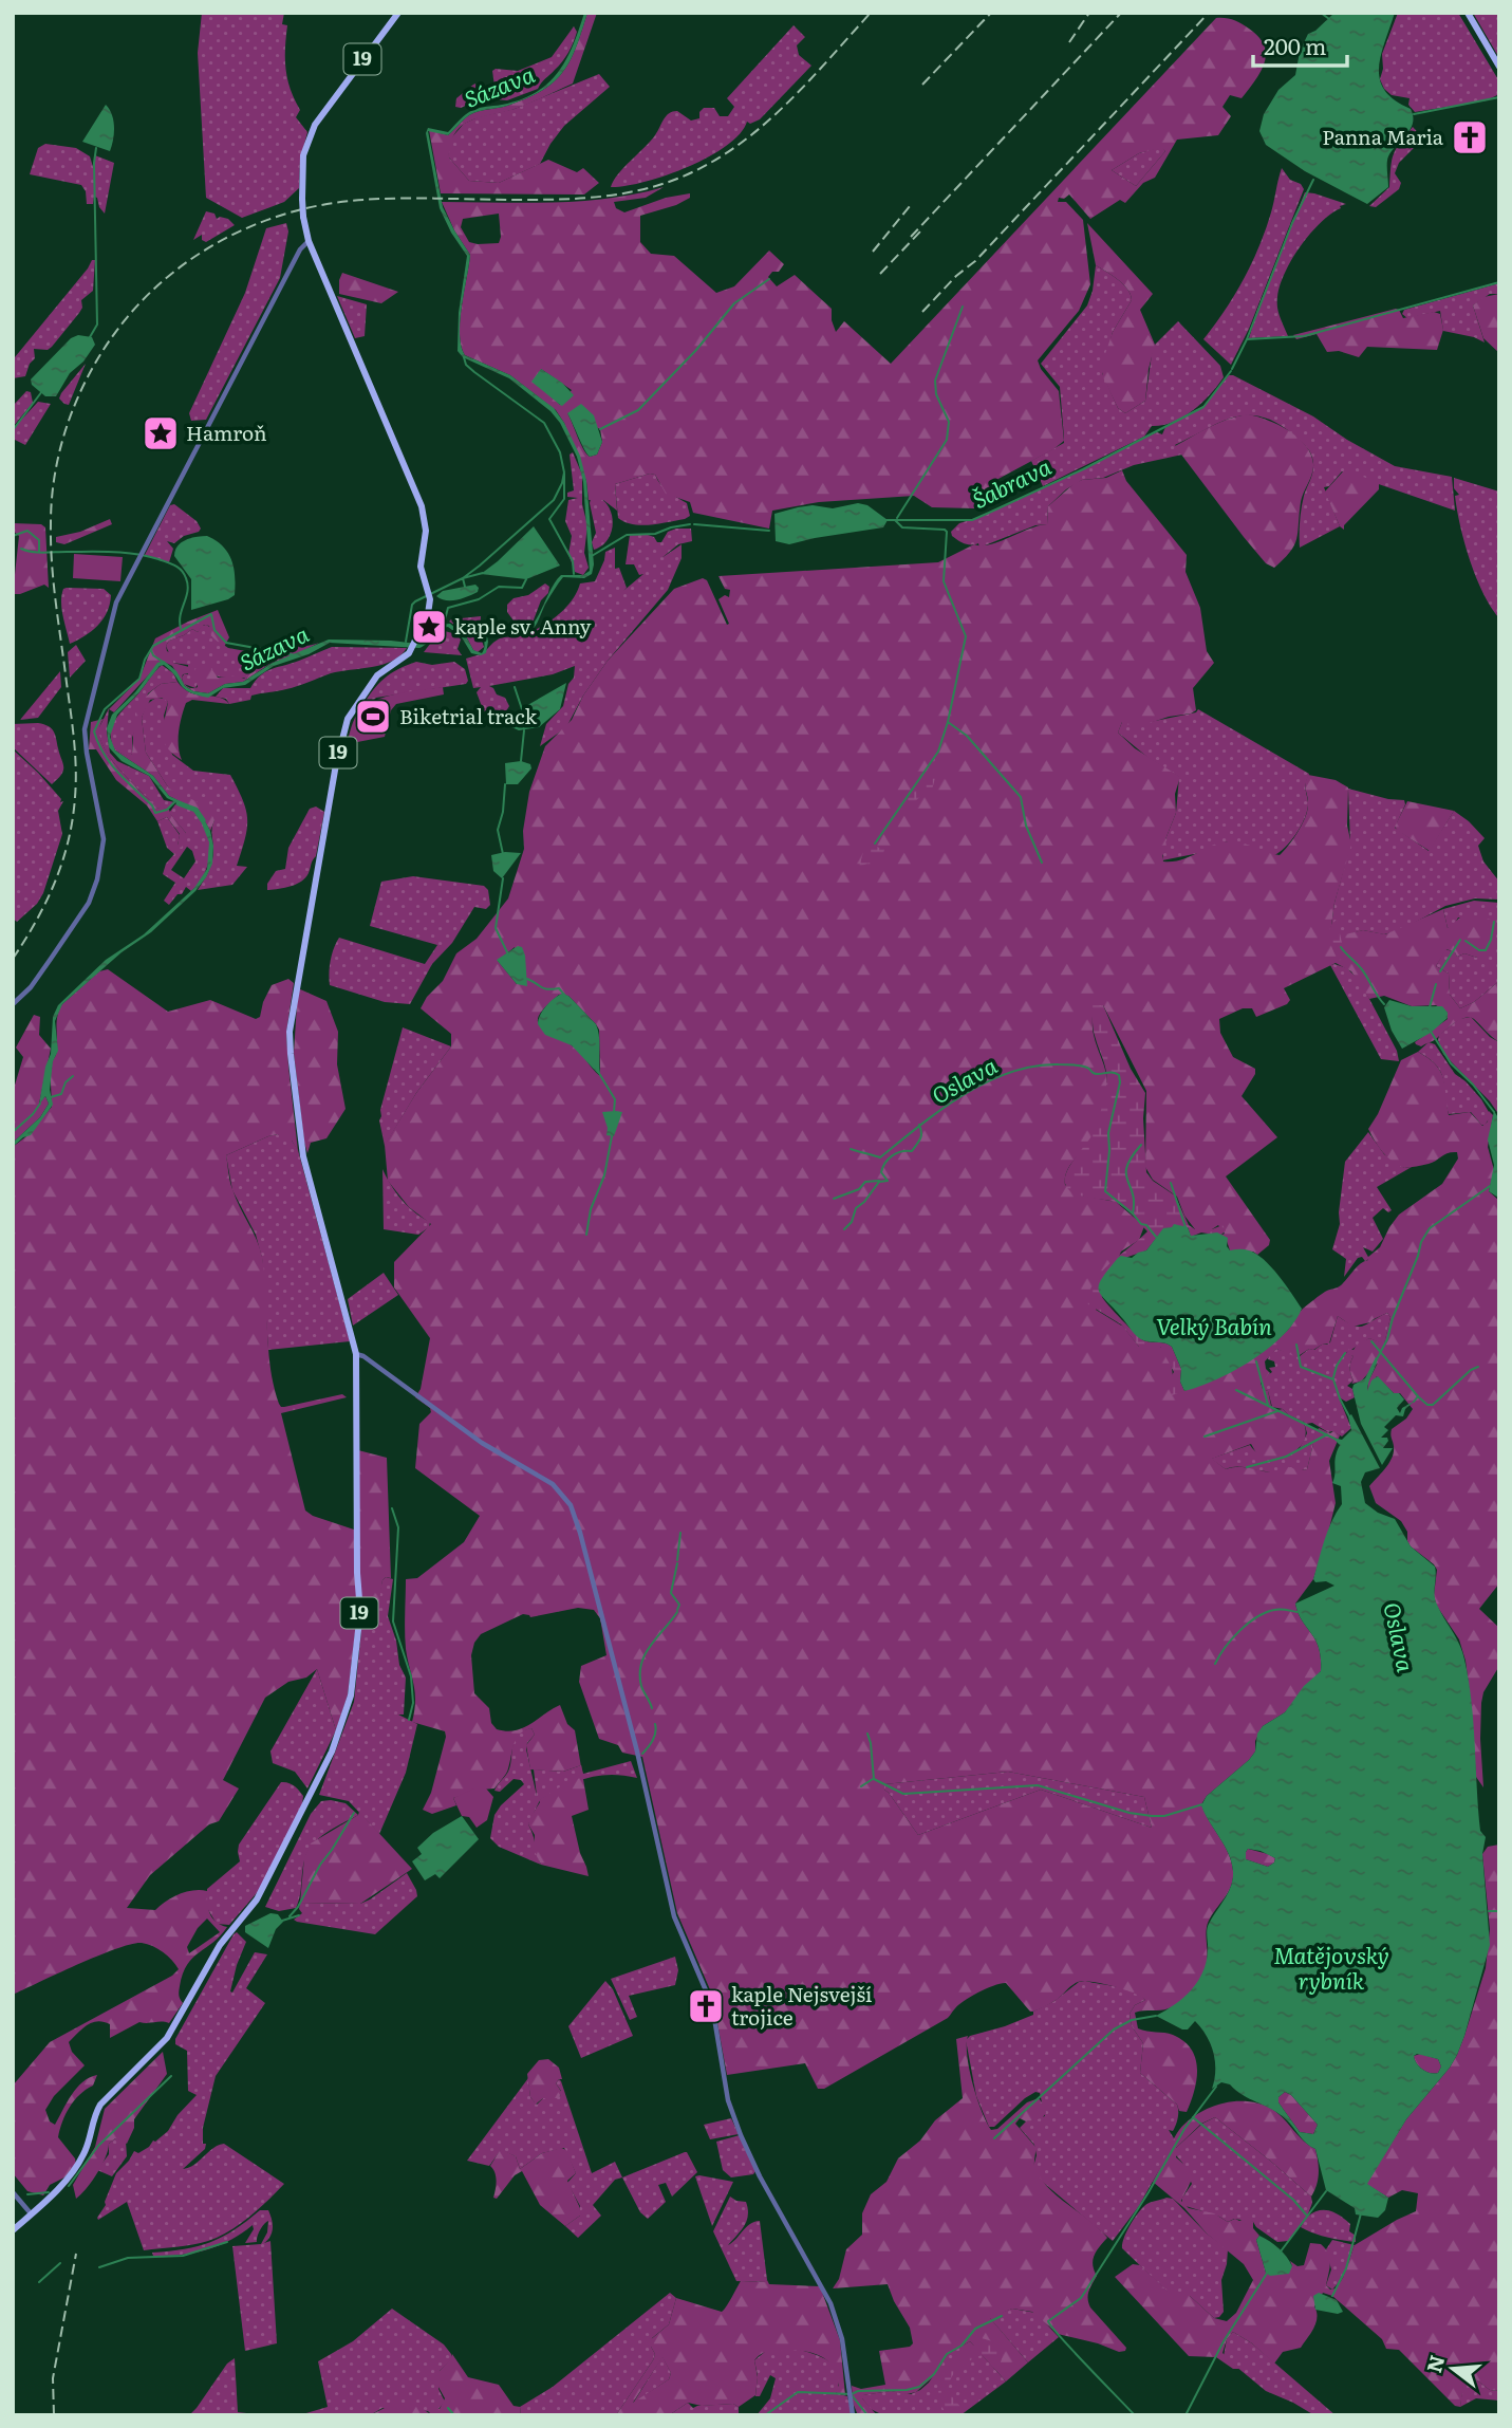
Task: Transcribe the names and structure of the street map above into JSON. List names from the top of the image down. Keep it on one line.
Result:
{"streets":{"main road":["19"]},"water":["Sázava","Šabrava","Oslava","Velký Babín","Matějovský rybník"],"places":{"church":["Panna Maria","kaple Nejsvejší trojice"],"place":["Hamroň","kaple sv. Anny"],"sports":["Biketrial track"]},"scale_bar":"200 m","north":"left"}
